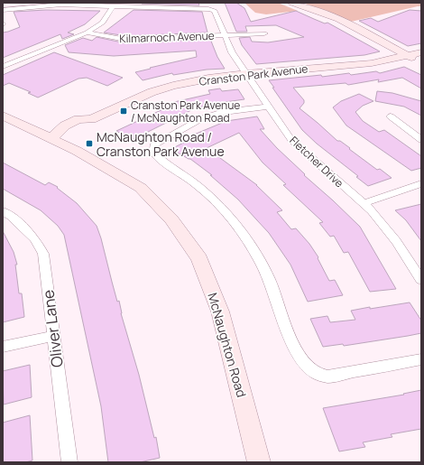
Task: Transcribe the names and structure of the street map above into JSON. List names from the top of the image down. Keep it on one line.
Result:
{"streets":{"street":["Kilmarnoch Avenue","Cranston Park Avenue","Fletcher Drive","Oliver Lane","McNaughton Road"]},"crossings":[["Kilmarnoch Avenue","Fletcher Drive"],["Cranston Park Avenue","Fletcher Drive"],["Cranston Park Avenue","McNaughton Road"]],"places":{"transit":["Cranston Park Avenue / McNaughton Road","McNaughton Road / Cranston Park Avenue"]}}
